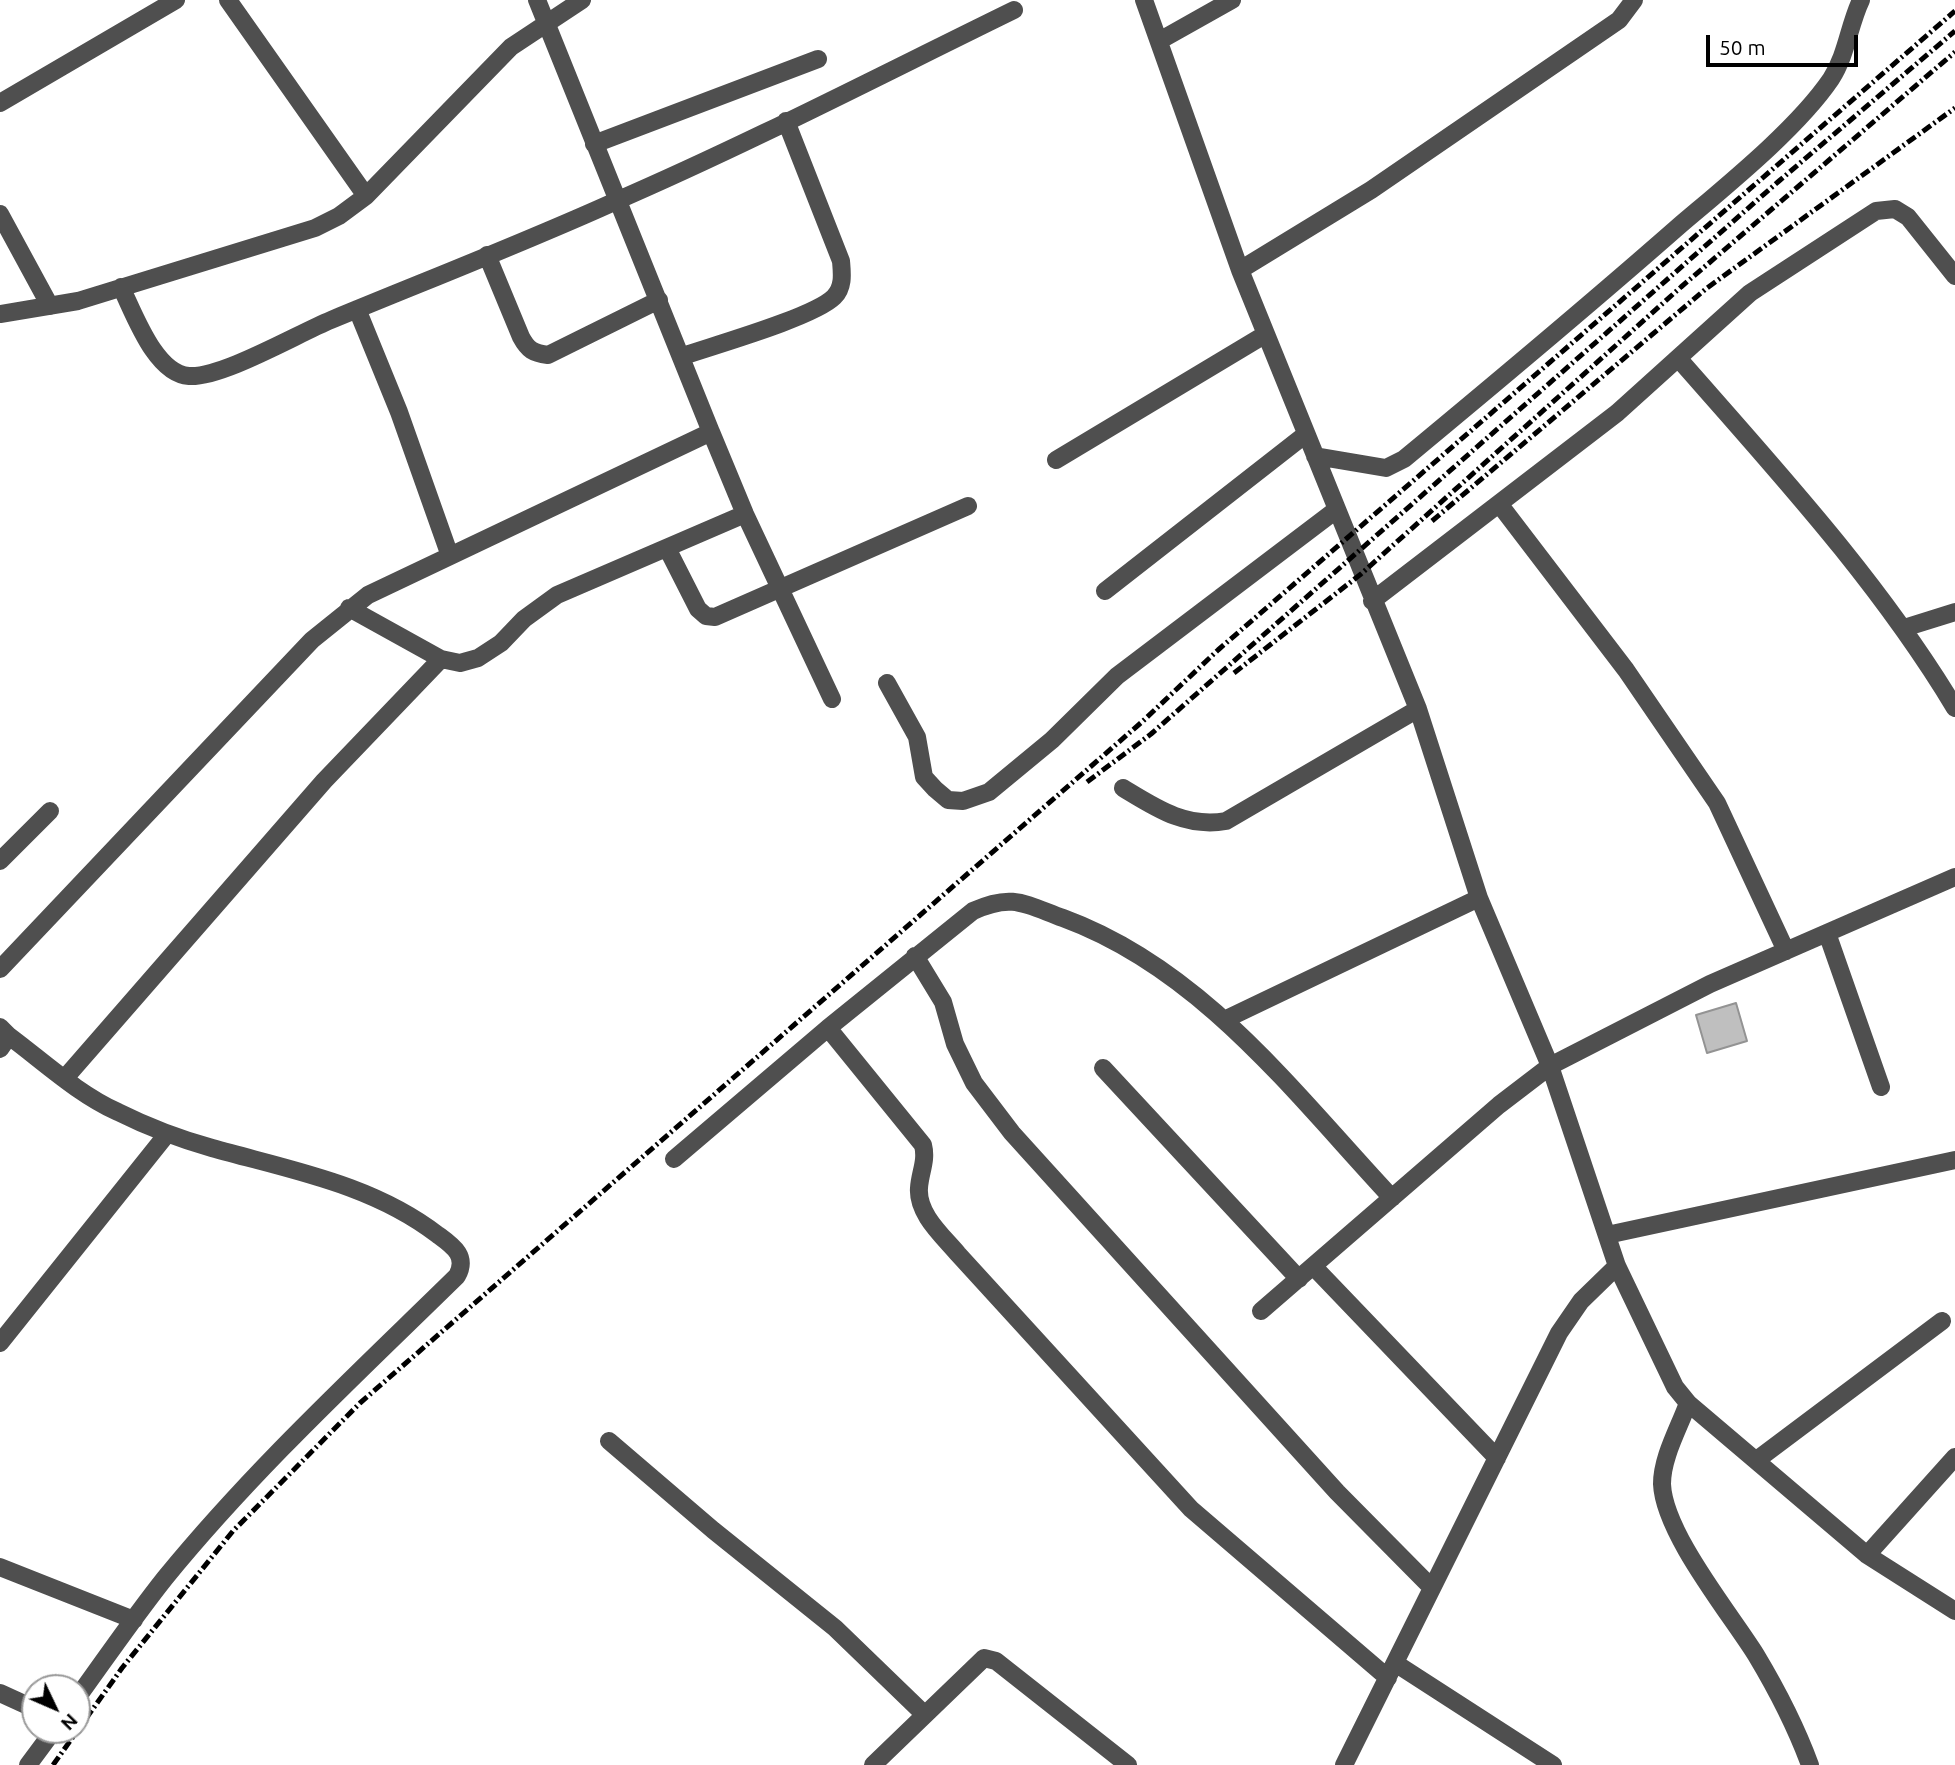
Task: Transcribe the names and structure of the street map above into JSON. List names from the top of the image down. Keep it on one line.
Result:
{"scale_bar":"50 m","north":"bottom right"}
